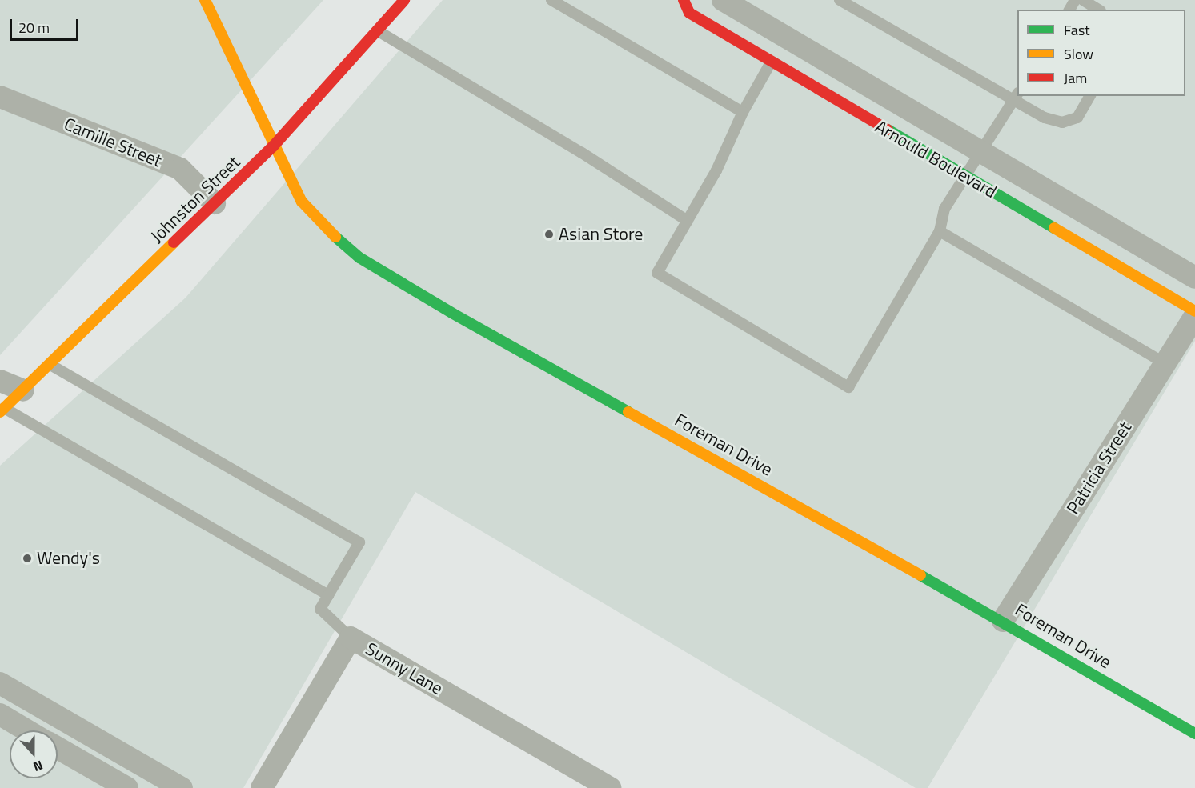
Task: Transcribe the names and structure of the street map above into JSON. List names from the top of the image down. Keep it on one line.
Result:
{"streets":{"street":["Camille Street","Arnould Boulevard","Johnston Street","Foreman Drive","Patricia Street","Sunny Lane"]},"crossings":[["Camille Street","Johnston Street"],["Johnston Street","Foreman Drive"],["Foreman Drive","Patricia Street"]],"places":["Asian Store","Wendy's"],"legend":["Fast","Slow","Jam"],"scale_bar":"20 m","north":"bottom"}
